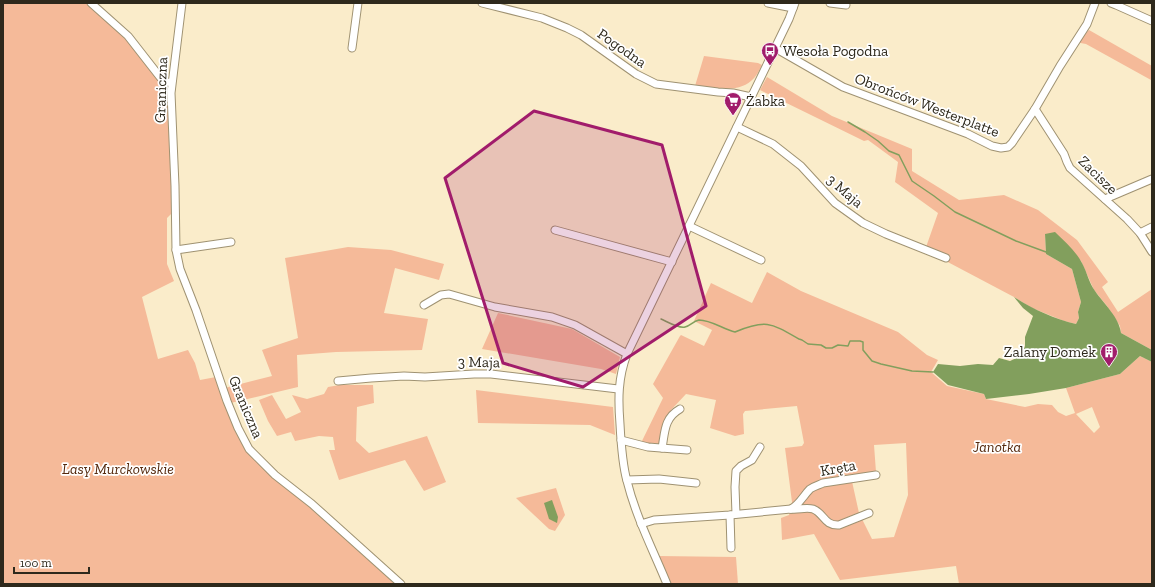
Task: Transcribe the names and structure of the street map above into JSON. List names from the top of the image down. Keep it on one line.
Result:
{"streets":{"street":["Pogodna","Graniczna","Obrońców Westerplatte","Zacisze","3 Maja","Kręta"]},"crossings":[["Obrońców Westerplatte","Zacisze"]],"parks":["Janotka","Lasy Murckowskie"],"places":{"bus stop":["Wesoła Pogodna"],"supermarket":["Żabka"],"building":["Zalany Domek"]},"scale_bar":"100 m"}
